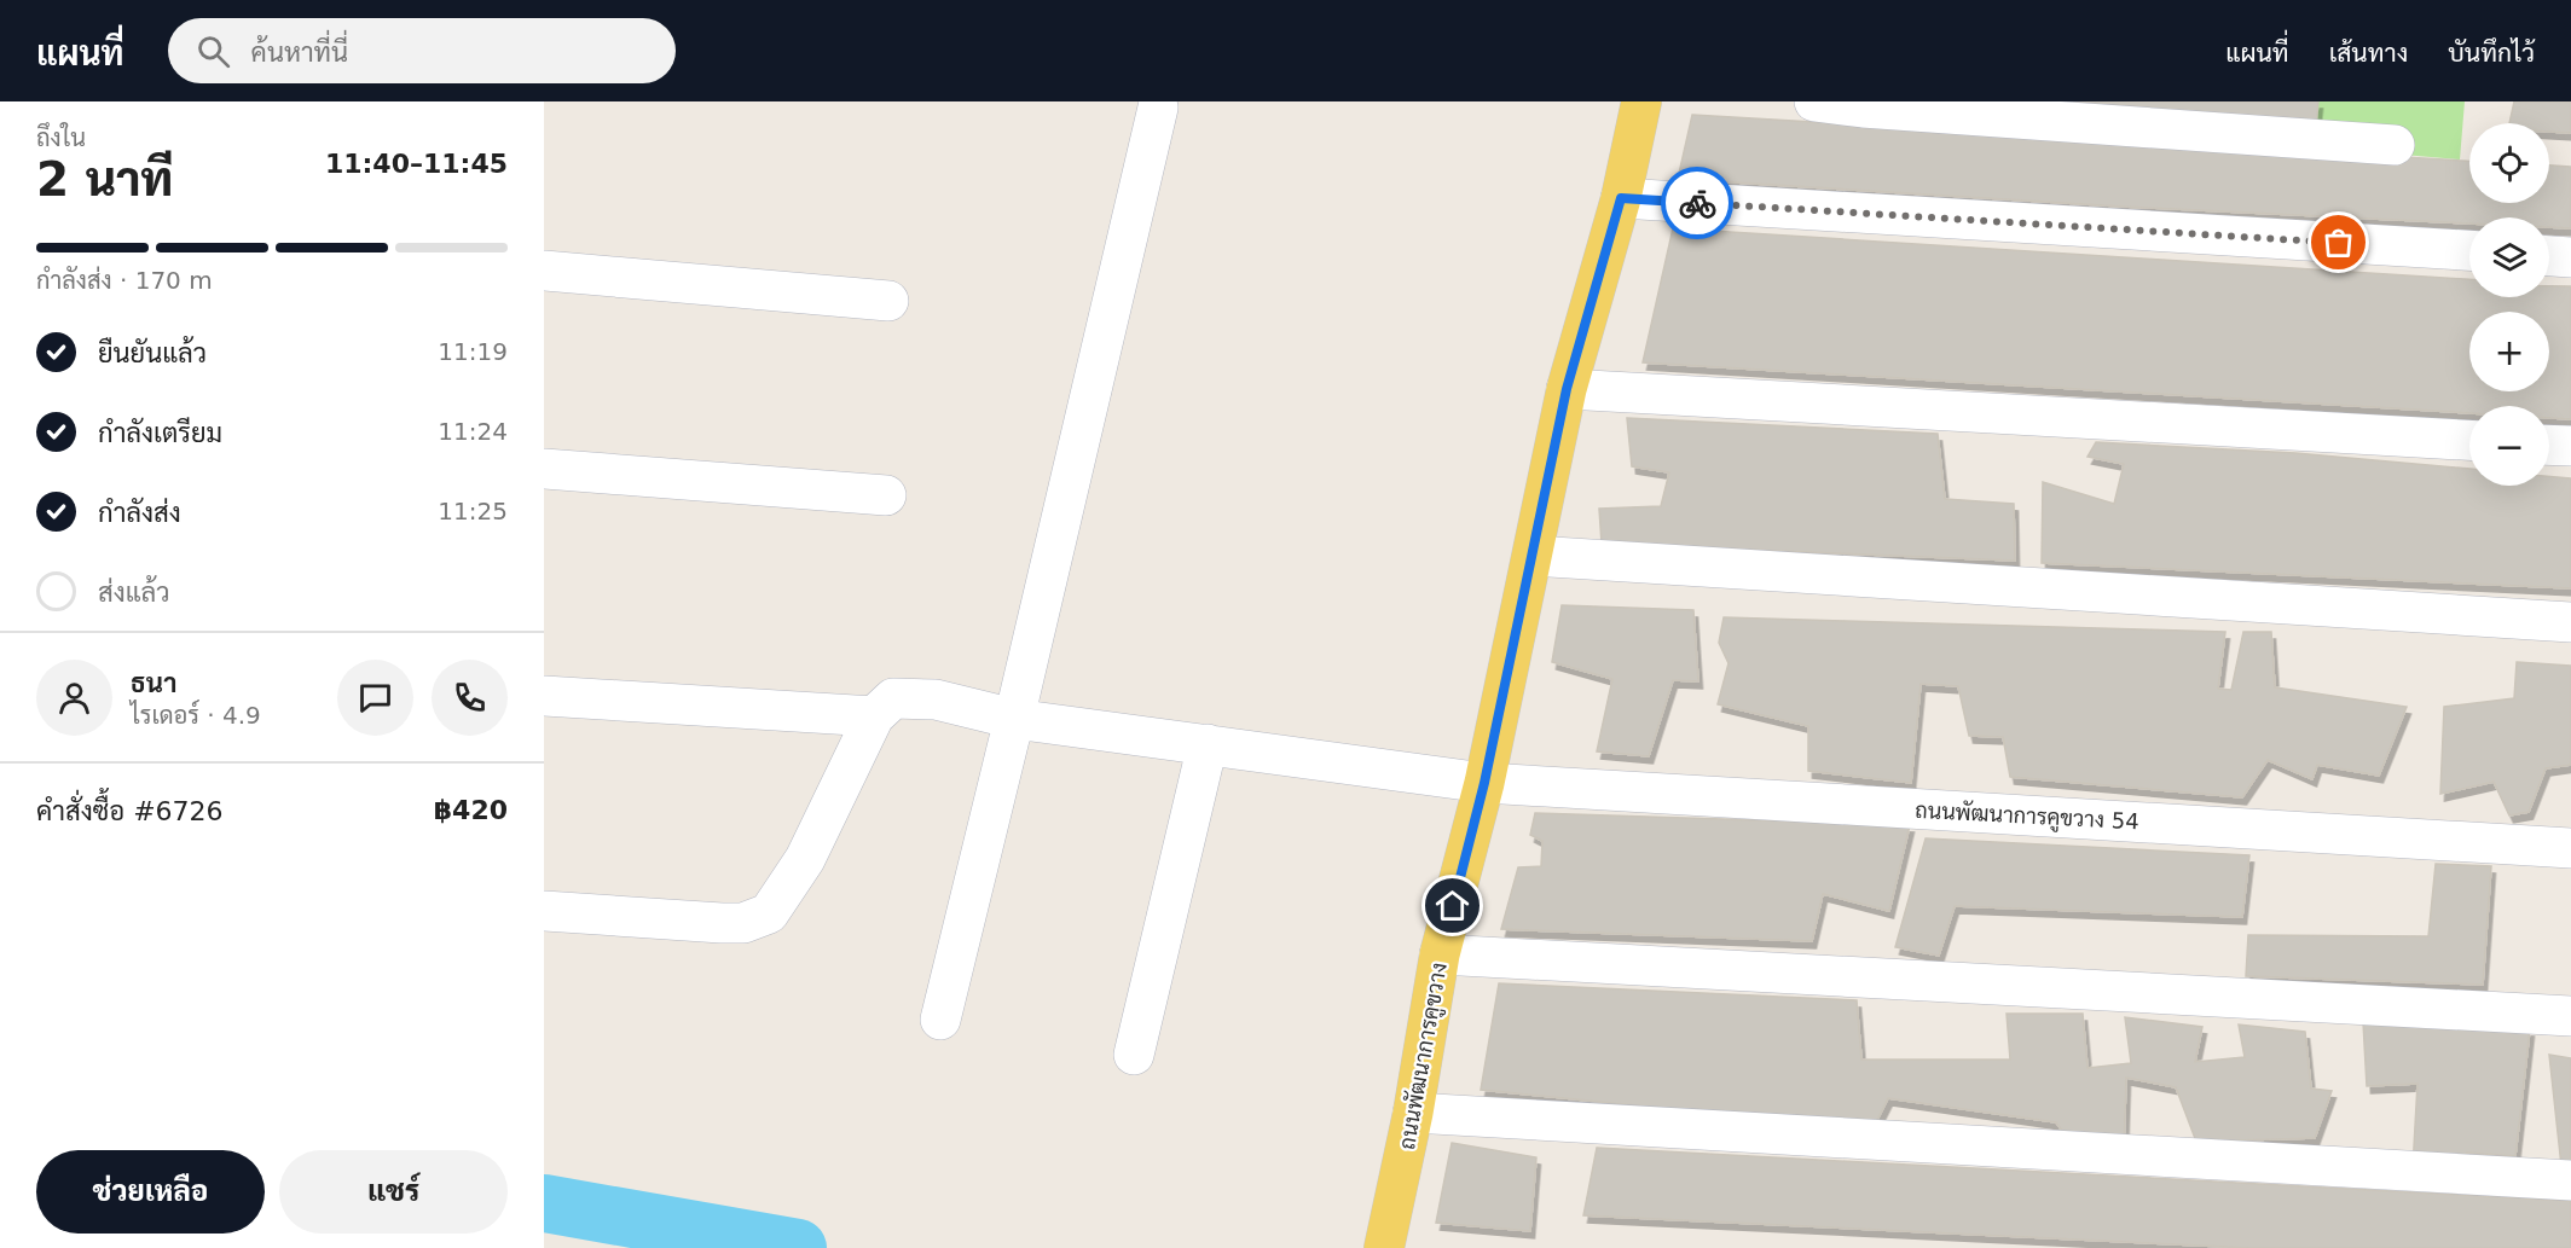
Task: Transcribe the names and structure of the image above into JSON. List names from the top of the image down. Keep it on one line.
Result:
{"streets":{"main road":["ถนนพัฒนาการคูขวาง"],"street":["ถนนพัฒนาการคูขวาง 54"]},"crossings":[["ถนนพัฒนาการคูขวาง 54","ถนนพัฒนาการคูขวาง"]],"page":{"header":"แผนที่","search":"ค้นหาที่นี่","nav":["แผนที่","เส้นทาง","บันทึกไว้"],"heading":["2 นาที","ถึงใน","11:40–11:45"],"panel":["ธนา","ไรเดอร์ · 4.9","คำสั่งซื้อ #6726","฿420"],"map_buttons":["+","−"],"bar":"กำลังส่ง · 170 m","list":[["ยืนยันแล้ว","11:19"],["กำลังเตรียม","11:24"],["กำลังส่ง","11:25"],"ส่งแล้ว"],"buttons":["ช่วยเหลือ","แชร์"]}}
